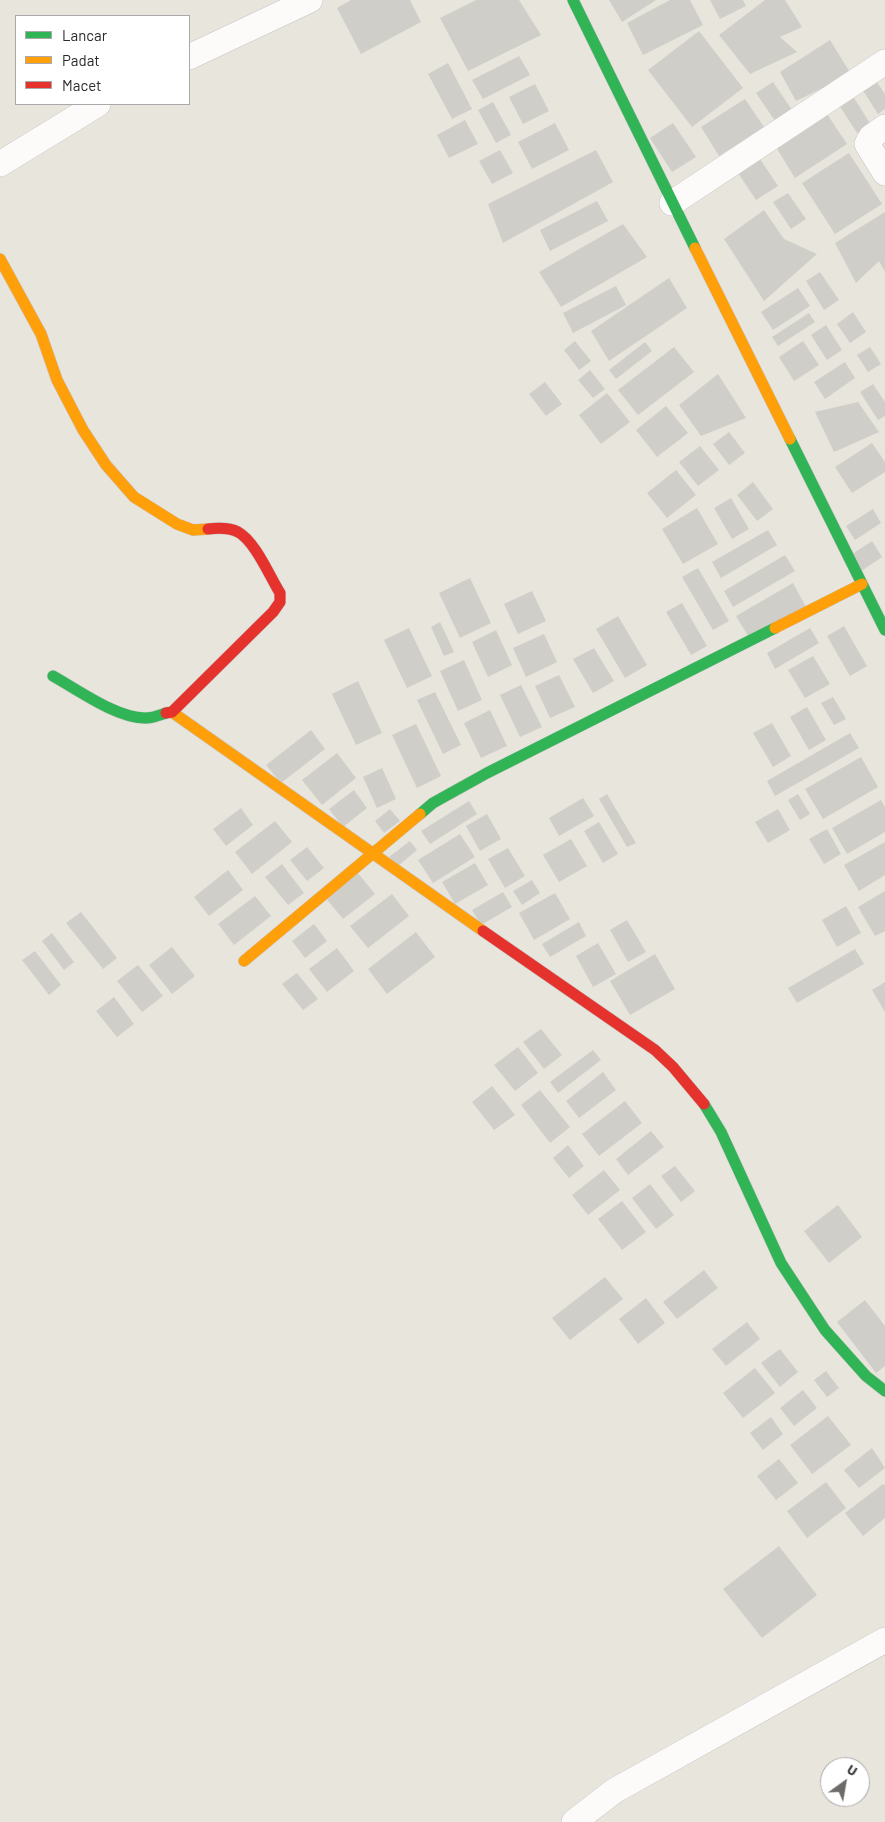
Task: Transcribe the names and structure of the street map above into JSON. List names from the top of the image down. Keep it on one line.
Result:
{"legend":["Lancar","Padat","Macet"],"north":"top right"}
